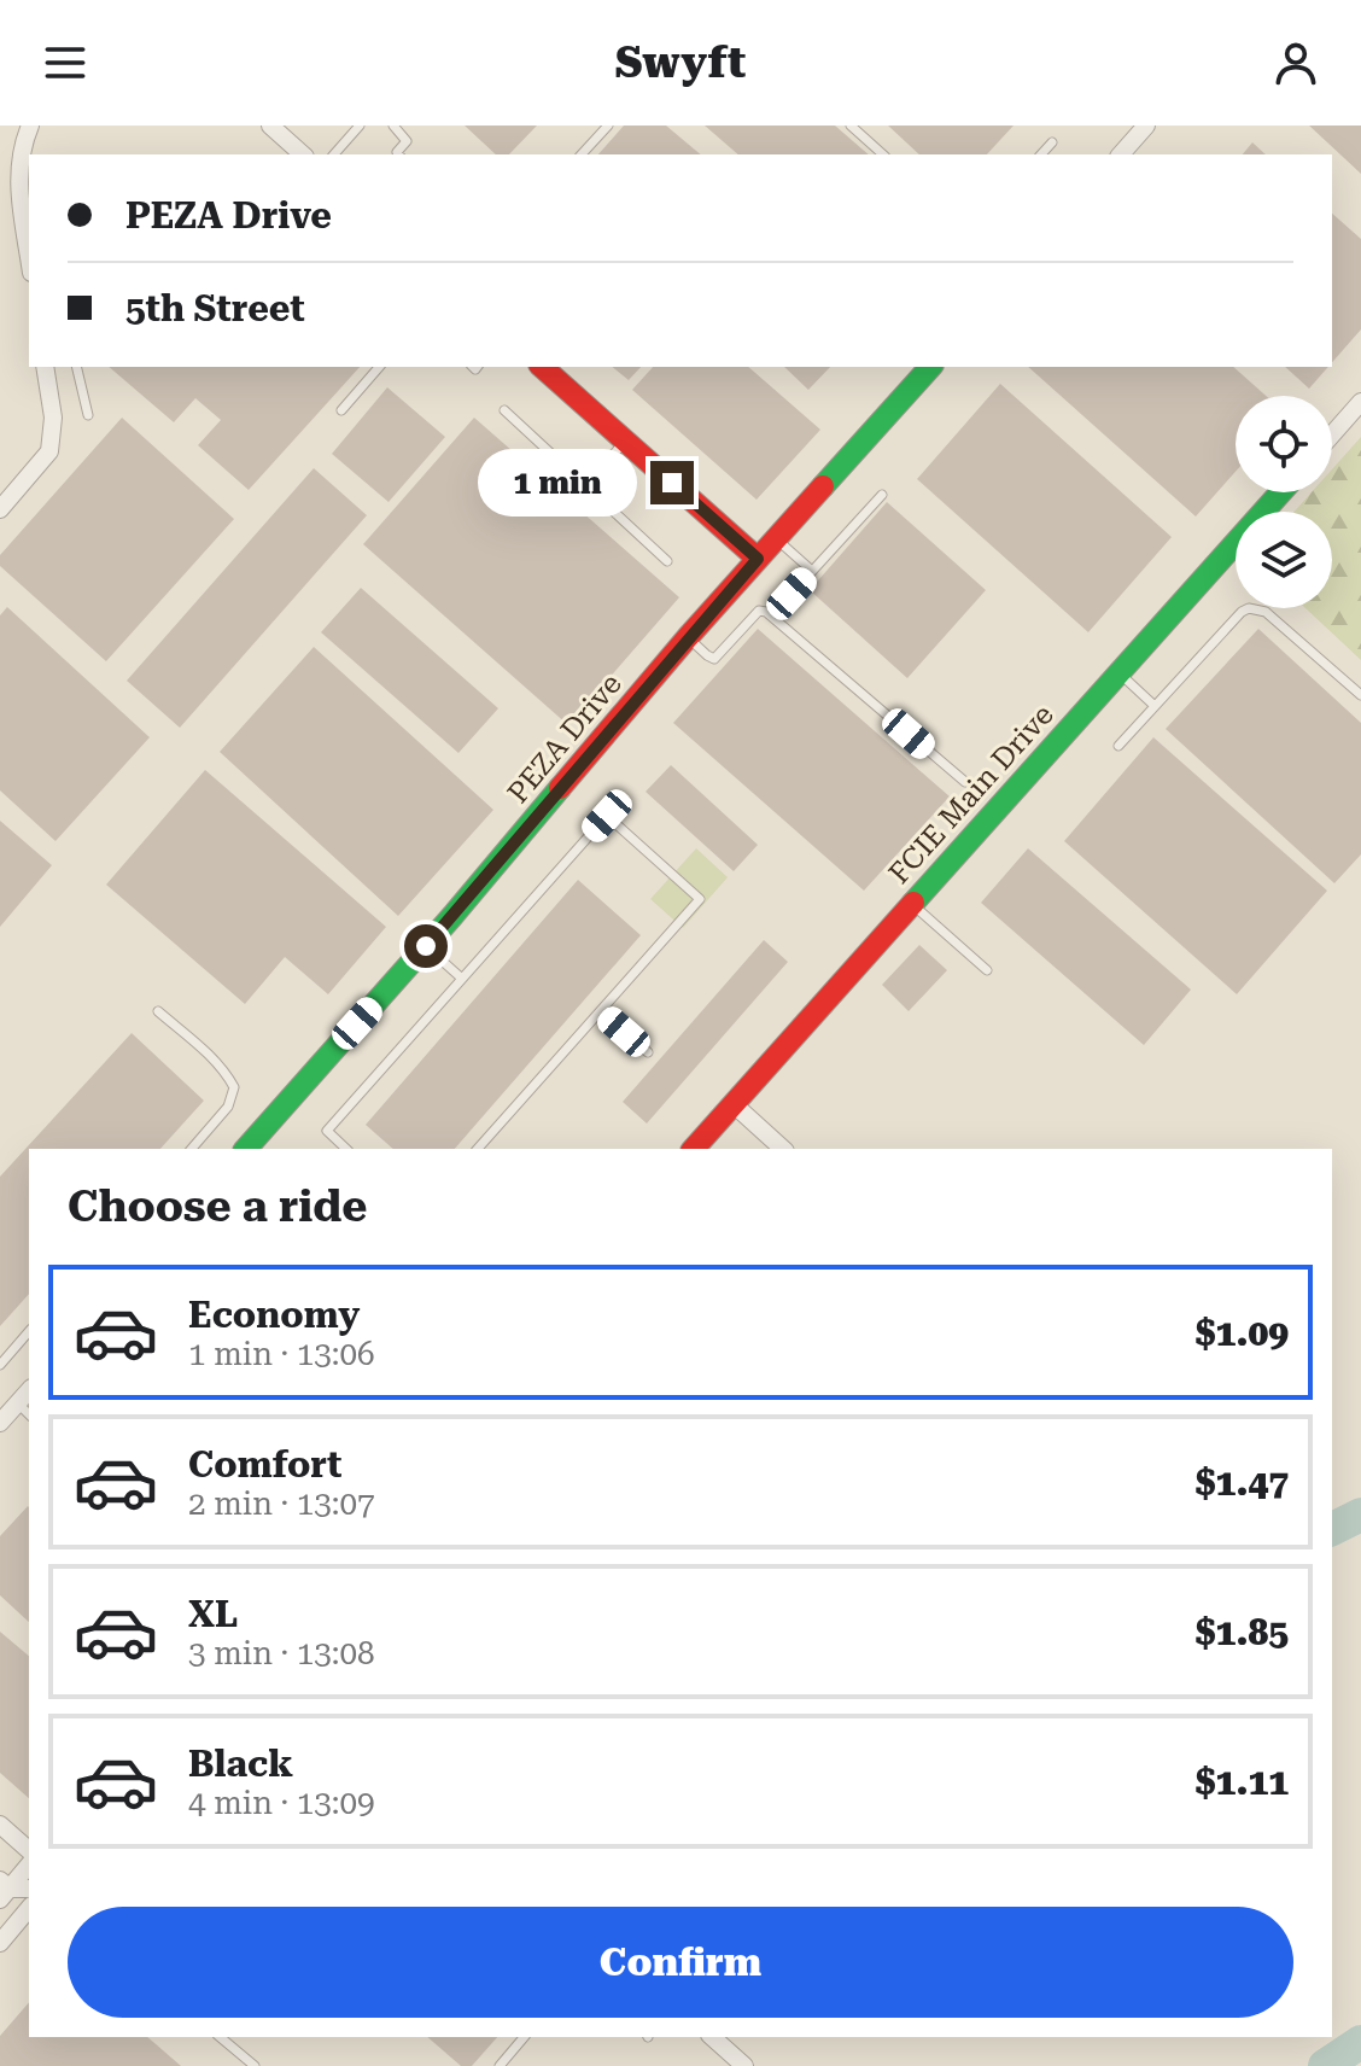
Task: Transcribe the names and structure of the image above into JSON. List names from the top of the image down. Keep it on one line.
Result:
{"streets":{"street":["PEZA Drive","FCIE Main Drive"]},"page":{"header":"Swyft","banner":["PEZA Drive","5th Street"],"bubble":"1 min","heading":"Choose a ride","list":[{"name":"Economy","note":"1 min · 13:06","value":"$1.09"},{"name":"Comfort","note":"2 min · 13:07","value":"$1.47"},{"name":"XL","note":"3 min · 13:08","value":"$1.85"},{"name":"Black","note":"4 min · 13:09","value":"$1.11"}],"buttons":"Confirm"}}
